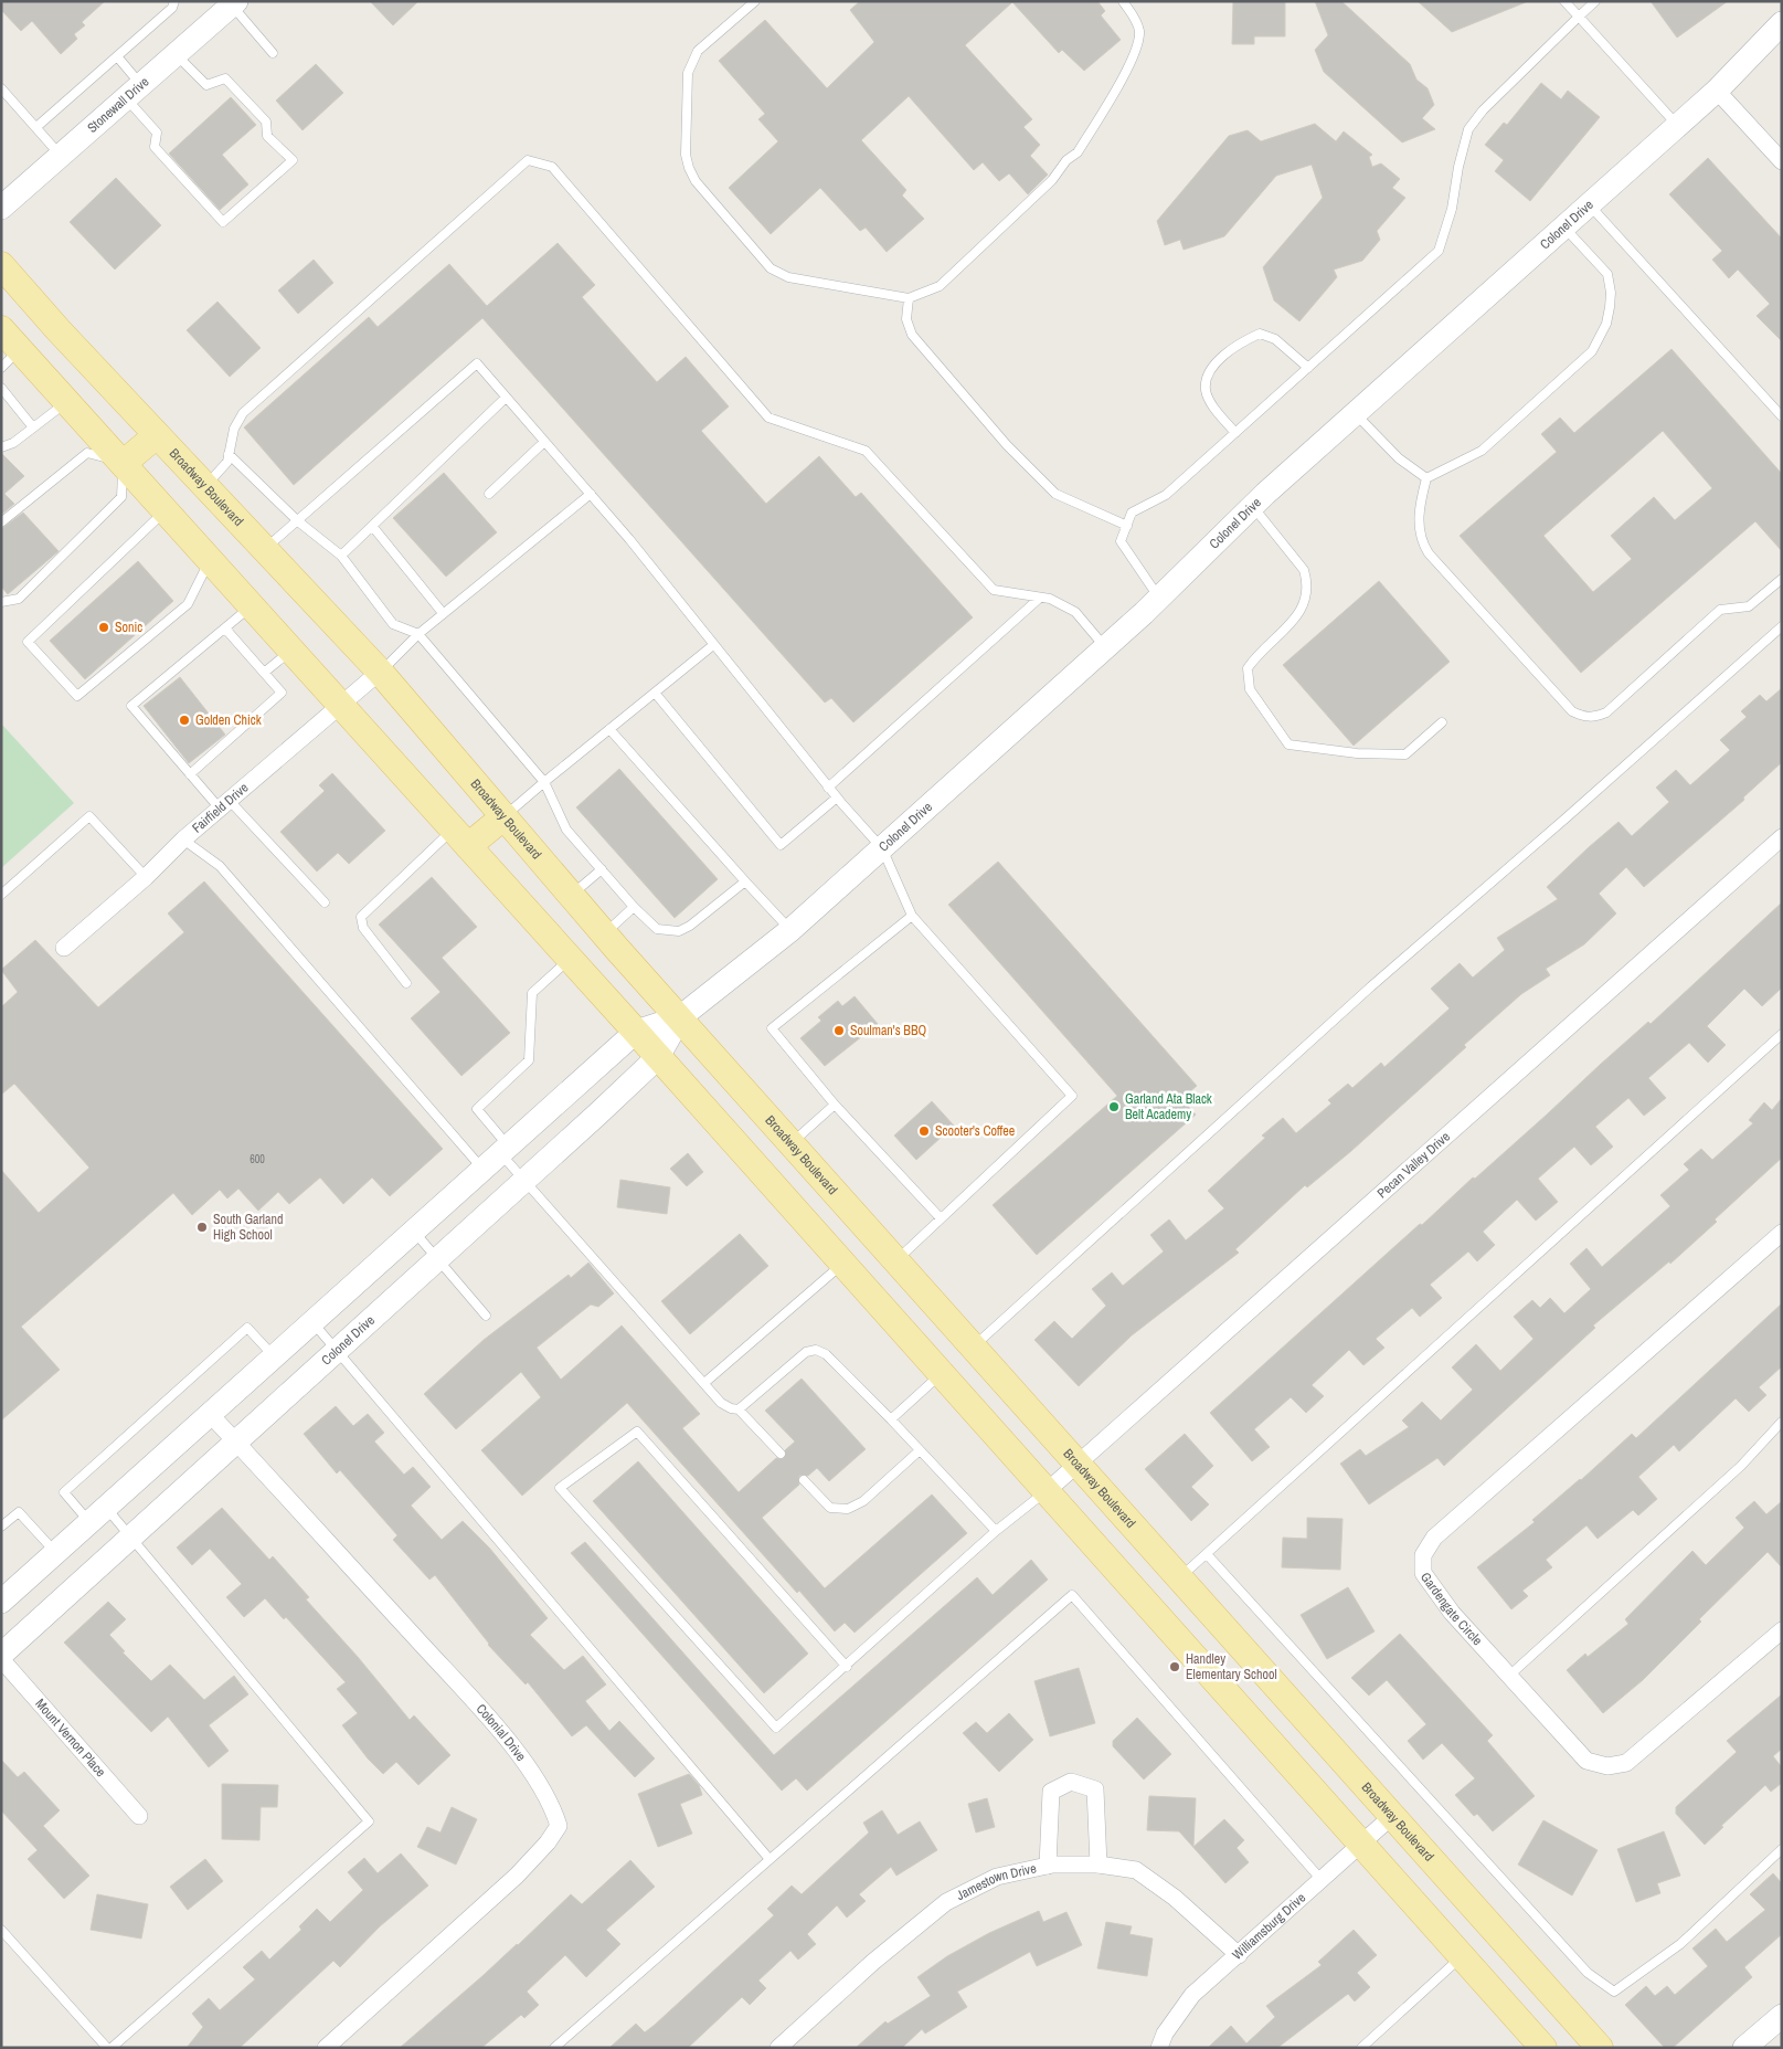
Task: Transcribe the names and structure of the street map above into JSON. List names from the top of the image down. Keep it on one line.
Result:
{"streets":{"main road":["Broadway Boulevard"],"street":["Stonewall Drive","Colonel Drive","Fairfield Drive","Pecan Valley Drive","Gardengate Circle","Colonial Drive","Mount Vernon Place","Jamestown Drive","Williamsburg Drive"]},"crossings":[["Colonel Drive","Broadway Boulevard"],["Colonel Drive","Colonial Drive"],["Broadway Boulevard","Fairfield Drive"],["Broadway Boulevard","Pecan Valley Drive"],["Broadway Boulevard","Williamsburg Drive"],["Jamestown Drive","Williamsburg Drive"]],"places":["Sonic","Golden Chick","Soulman's BBQ","Garland Ata Black Belt Academy","Scooter's Coffee","South Garland High School","Handley Elementary School"],"house_numbers":["600"]}
